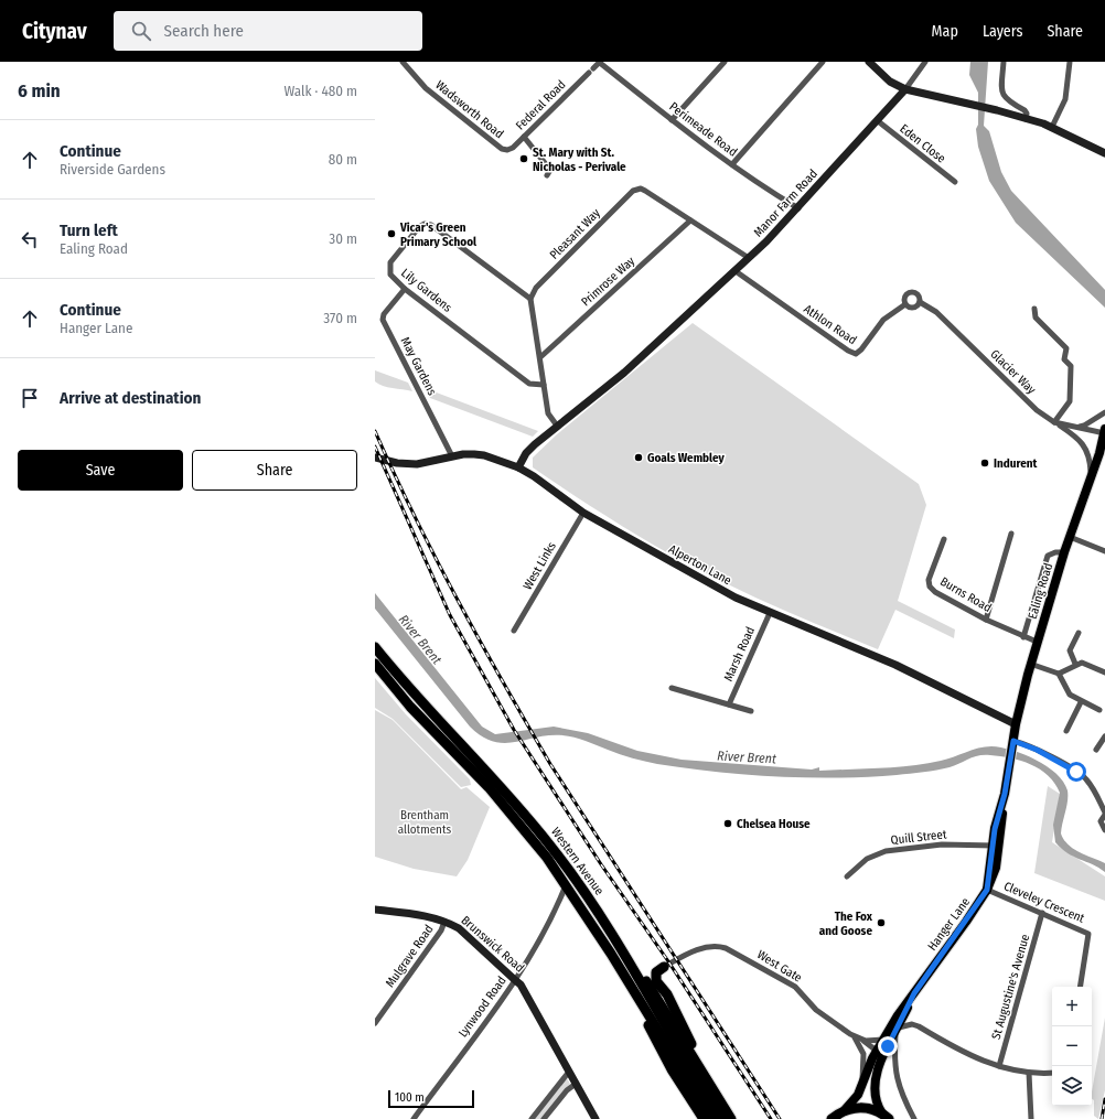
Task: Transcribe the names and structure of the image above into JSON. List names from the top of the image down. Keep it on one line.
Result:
{"streets":{"highway":["Western Avenue"],"main road":["Ealing Road","Hanger Lane"],"street":["Federal Road","Wadsworth Road","Perimeade Road","Eden Close","Manor Farm Road","Pleasant Way","Primrose Way","Lily Gardens","Athlon Road","May Gardens","Glacier Way","Alperton Lane","West Links","Burns Road","Marsh Road","Quill Street","Cleveley Crescent","Brunswick Road","Mulgrave Road","West Gate","St Augustine's Avenue","Lynwood Road"]},"crossings":[["Federal Road","Wadsworth Road"],["Federal Road","Perimeade Road"],["Perimeade Road","Manor Farm Road"],["Eden Close","Manor Farm Road"],["Manor Farm Road","Pleasant Way"],["Manor Farm Road","Athlon Road"],["Manor Farm Road","Alperton Lane"],["Pleasant Way","Primrose Way"],["Pleasant Way","Lily Gardens"],["Lily Gardens","May Gardens"],["Athlon Road","Glacier Way"],["May Gardens","Alperton Lane"],["Glacier Way","Ealing Road"],["Alperton Lane","West Links"],["Alperton Lane","Ealing Road"],["Alperton Lane","Marsh Road"],["Ealing Road","Burns Road"],["Ealing Road","Hanger Lane"],["Quill Street","Hanger Lane"],["Western Avenue","Lynwood Road"],["Cleveley Crescent","Hanger Lane"],["Cleveley Crescent","St Augustine's Avenue"],["Hanger Lane","West Gate"],["Brunswick Road","Mulgrave Road"],["Brunswick Road","Lynwood Road"]],"water":["River Brent"],"parks":["Brentham allotments"],"places":["St. Mary with St. Nicholas - Perivale","Vicar's Green Primary School","Goals Wembley","Indurent","Chelsea House","The Fox and Goose"],"scale_bar":"100 m","page":{"header":"Citynav","search":"Search here","nav":["Map","Layers","Share"],"heading":["6 min","Walk · 480 m"],"list":[["Continue","Riverside Gardens","80 m"],["Turn left","Ealing Road","30 m"],["Continue","Hanger Lane","370 m"],"Arrive at destination"],"buttons":["Save","Share"],"map_buttons":["+","−"],"scale":"100 m"}}
